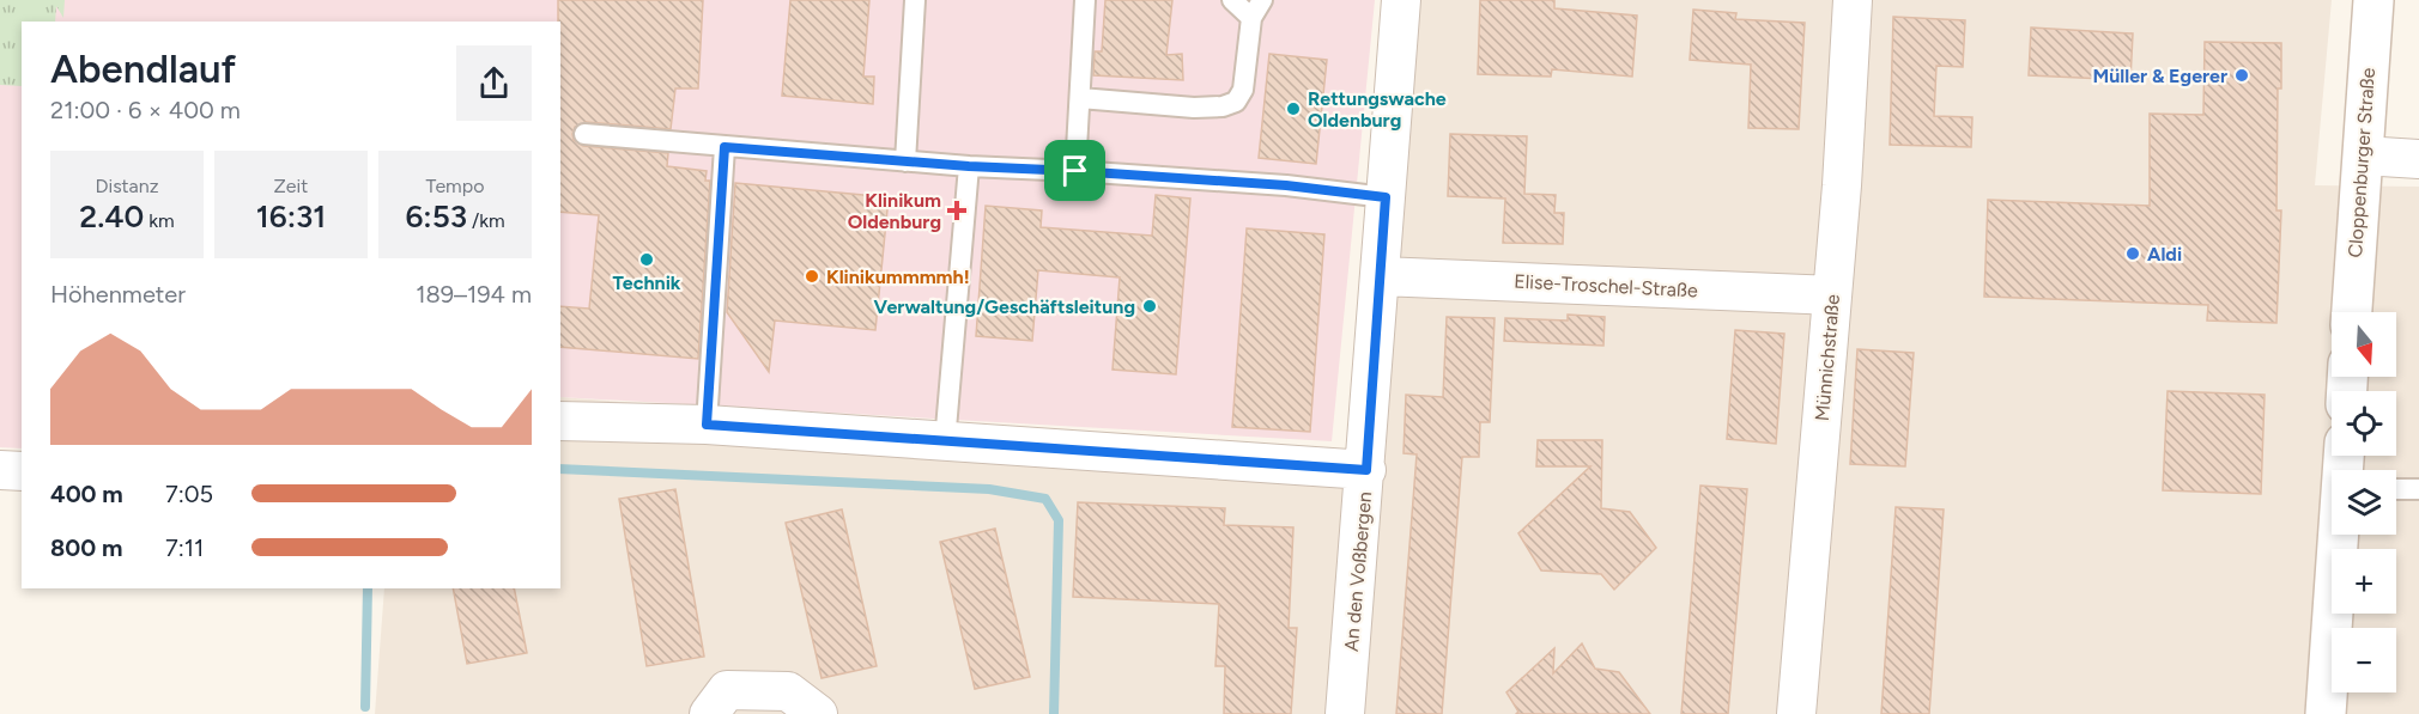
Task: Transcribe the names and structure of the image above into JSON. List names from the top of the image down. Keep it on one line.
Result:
{"streets":{"main road":["Cloppenburger Straße"],"street":["Elise-Troschel-Straße","Münnichstraße","An den Voßbergen"]},"crossings":[["Elise-Troschel-Straße","Münnichstraße"],["Elise-Troschel-Straße","An den Voßbergen"]],"places":{"other":["Müller & Egerer","Rettungswache Oldenburg","Aldi","Technik","Klinikummmmh!","Verwaltung/Geschäftsleitung"],"health":["Klinikum Oldenburg"]},"north":"bottom","page":{"heading":["Abendlauf","21:00 · 6 × 400 m"],"stats":[["Distanz","2.40 km"],["Zeit","16:31"],["Tempo","6:53 /km"]],"chart":["Höhenmeter","189–194 m"],"map_buttons":["+","−"],"list":[{"name":"400 m","note":"7:05"},{"name":"800 m","note":"7:11"}]}}
